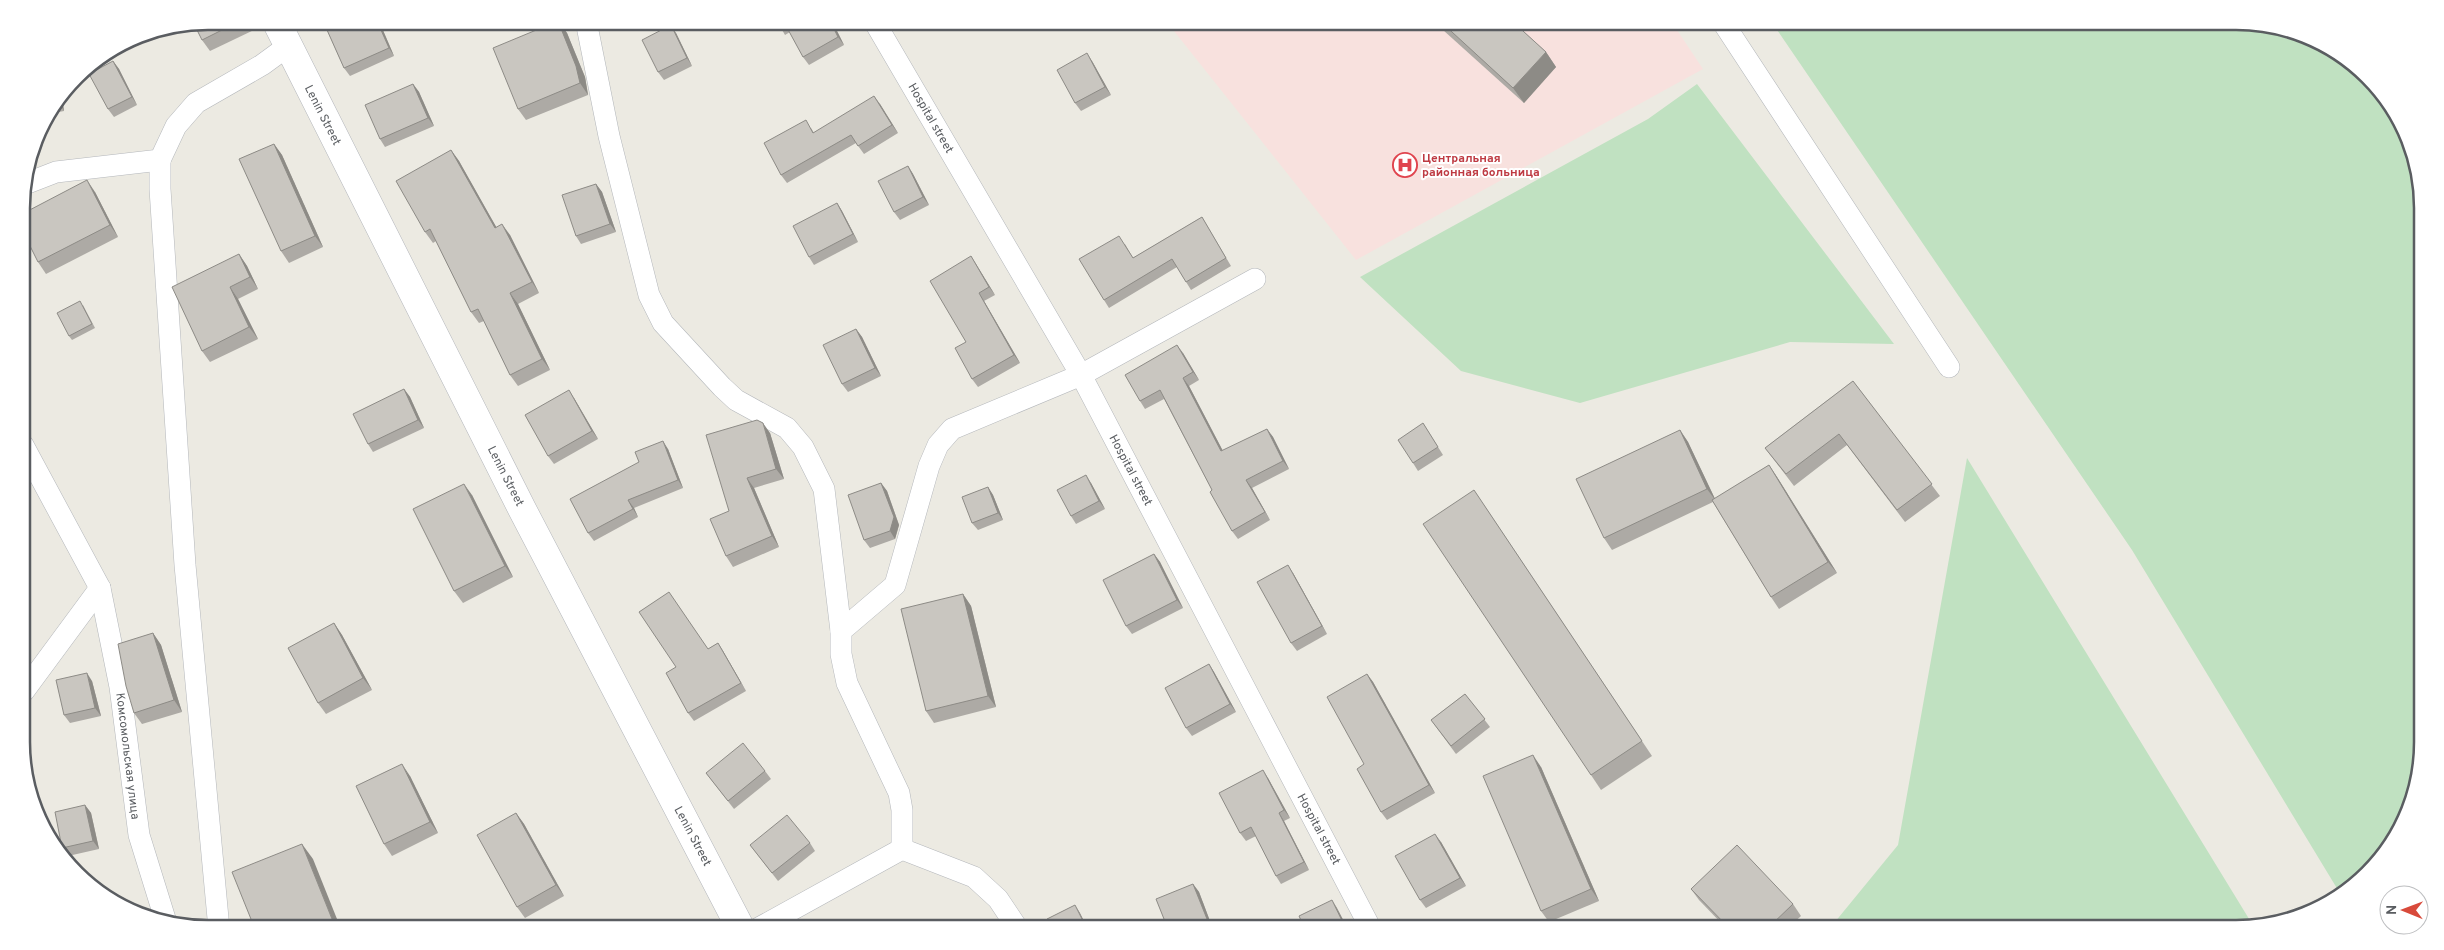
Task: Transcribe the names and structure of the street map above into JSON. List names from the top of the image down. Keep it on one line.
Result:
{"streets":{"street":["Lenin Street","Hospital street","Комсомольская улица"]},"places":{"hospital":["Центральная районная больница"]},"north":"left"}
